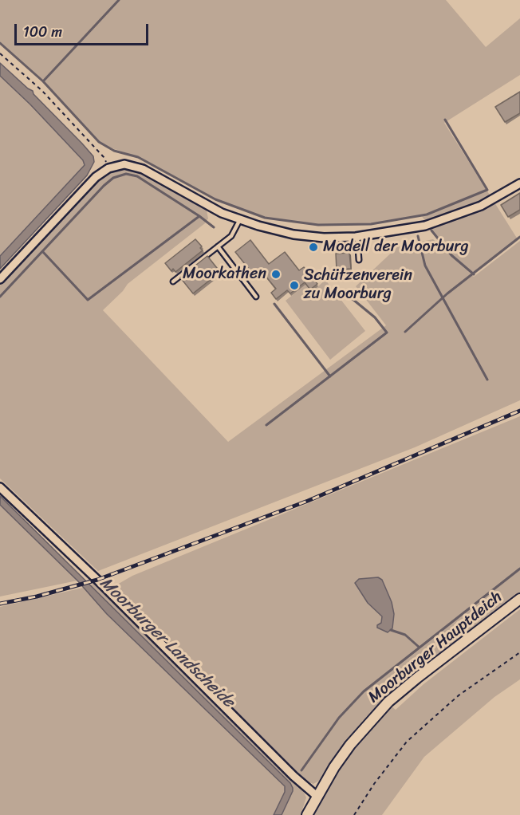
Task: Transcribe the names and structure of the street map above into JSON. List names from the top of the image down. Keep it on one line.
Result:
{"streets":{"main road":["Moorburger Hauptdeich"]},"water":["Moorburger Landscheide"],"places":["Modell der Moorburg","Moorkathen","Schützenverein zu Moorburg"],"scale_bar":"100 m"}
